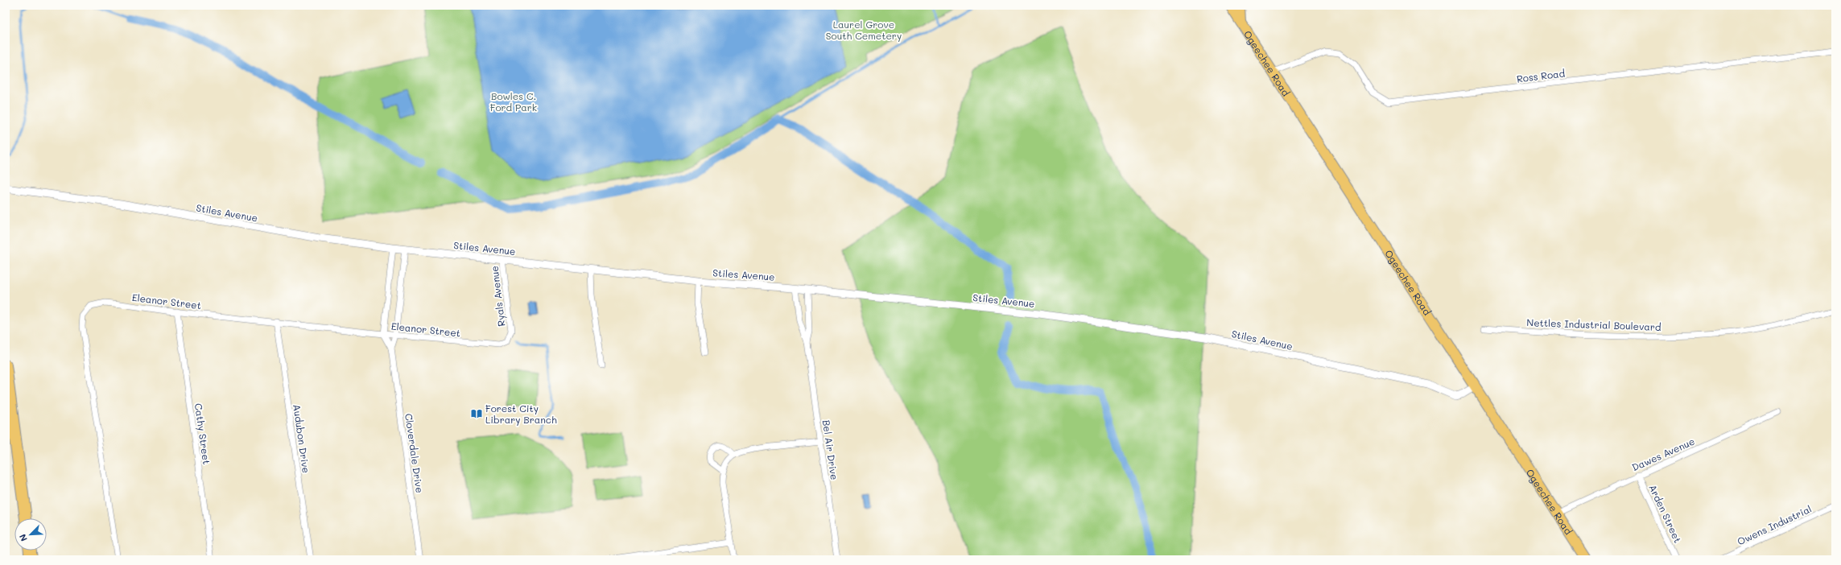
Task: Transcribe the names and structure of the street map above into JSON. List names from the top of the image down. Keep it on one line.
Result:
{"streets":{"main road":["Ogeechee Road"],"street":["Ross Road","Stiles Avenue","Ryals Avenue","Eleanor Street","Nettles Industrial Boulevard","Cathy Street","Audubon Drive","Bel Air Drive","Cloverdale Drive","Dawes Avenue","Arden Street","Owens Industrial"]},"crossings":[["Ogeechee Road","Ross Road"],["Ogeechee Road","Stiles Avenue"],["Ogeechee Road","Dawes Avenue"],["Stiles Avenue","Ryals Avenue"],["Stiles Avenue","Bel Air Drive"],["Stiles Avenue","Cloverdale Drive"],["Ryals Avenue","Eleanor Street"],["Eleanor Street","Cathy Street"],["Eleanor Street","Audubon Drive"],["Eleanor Street","Cloverdale Drive"],["Dawes Avenue","Arden Street"]],"parks":["Laurel Grove South Cemetery","Bowles C. Ford Park"],"places":{"library":["Forest City Library Branch"]},"north":"bottom left"}
